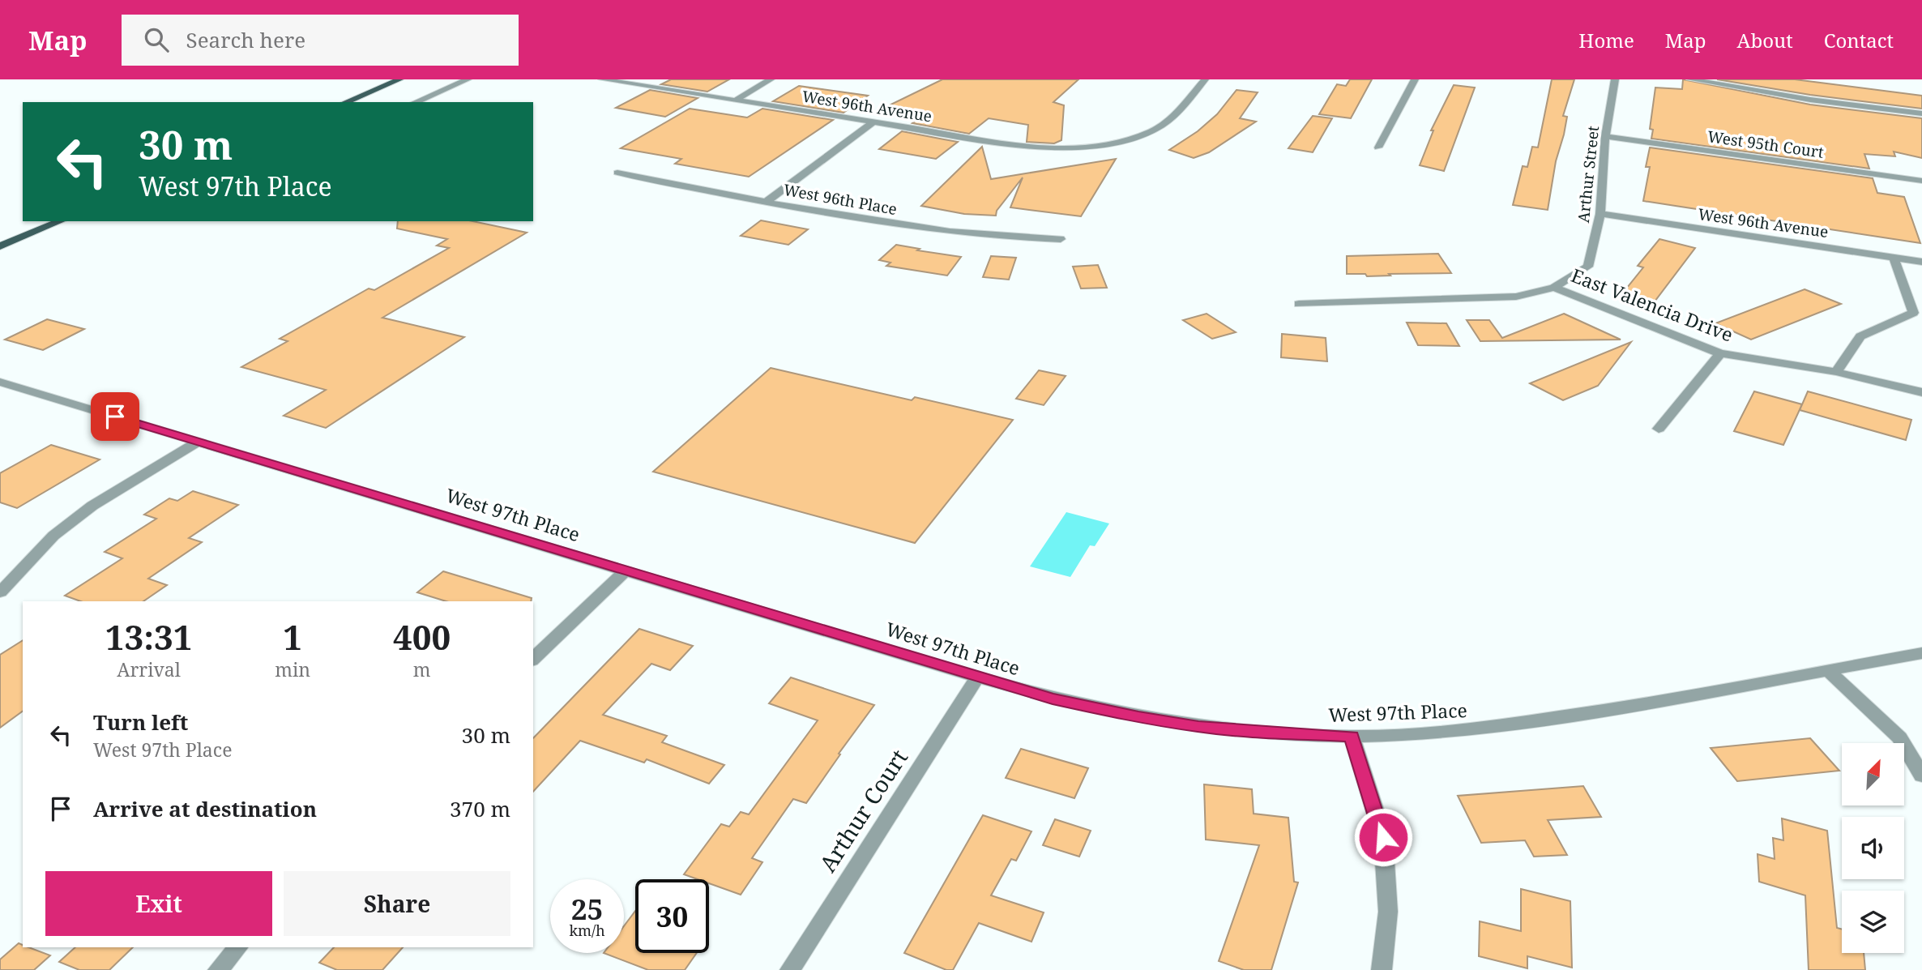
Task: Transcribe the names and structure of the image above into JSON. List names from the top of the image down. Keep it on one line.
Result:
{"streets":{"street":["West 96th Avenue","West 95th Court","Arthur Street","West 96th Place","East Valencia Drive","West 97th Place","Arthur Court"]},"crossings":[["West 96th Avenue","Arthur Street"],["West 95th Court","Arthur Street"],["Arthur Street","East Valencia Drive"],["West 97th Place","Arthur Court"]],"north":"top right","page":{"header":"Map","search":"Search here","nav":["Home","Map","About","Contact"],"turn":["30 m","West 97th Place"],"eta":["13:31","Arrival","1","min","400","m"],"list":[{"name":"Turn left","note":"West 97th Place","value":"30 m"},{"name":"Arrive at destination","value":"370 m"}],"buttons":["Exit","Share"],"speed":"25 km/h","limit":"30"}}
